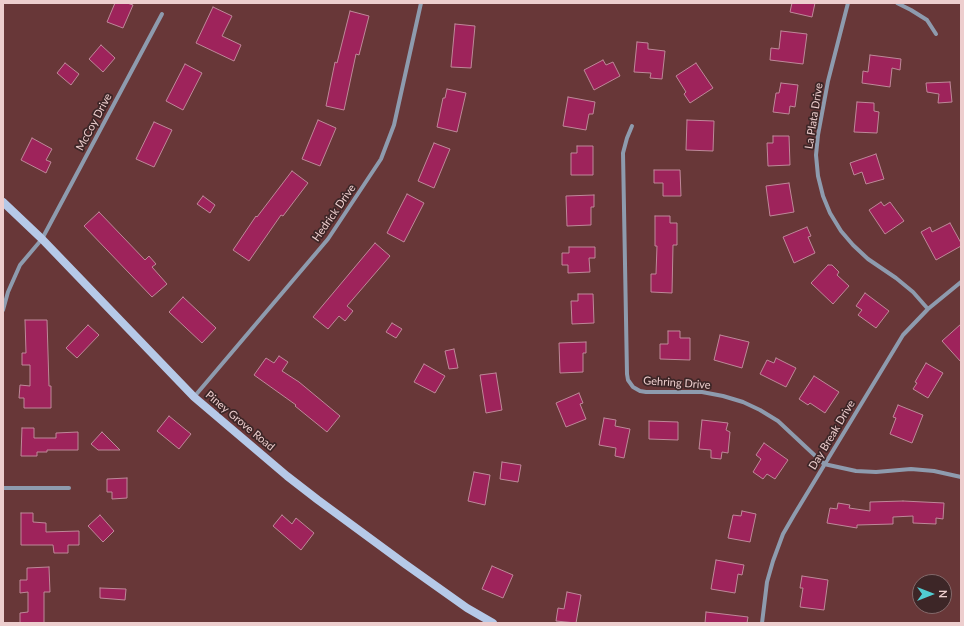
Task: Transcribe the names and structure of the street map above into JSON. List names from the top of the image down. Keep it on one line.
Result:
{"streets":{"main road":["Piney Grove Road"],"street":["La Plata Drive","McCoy Drive","Hedrick Drive","Gehring Drive","Day Break Drive"]},"crossings":[["La Plata Drive","Day Break Drive"],["McCoy Drive","Piney Grove Road"],["Hedrick Drive","Piney Grove Road"],["Gehring Drive","Day Break Drive"]],"north":"right"}
